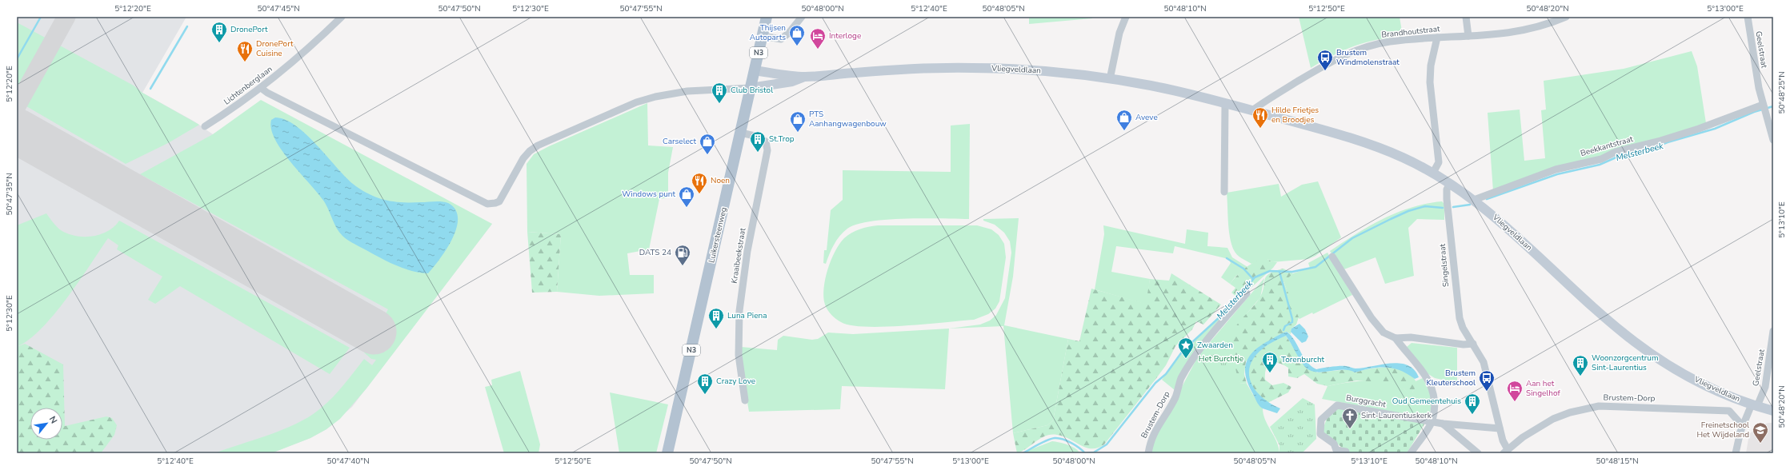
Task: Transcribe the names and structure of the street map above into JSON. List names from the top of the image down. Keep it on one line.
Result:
{"streets":{"main road":["N3","Vliegveldlaan","Luikersteenweg"],"street":["Brandhoutstraat","Geelstraat","Lichtenberglaan","Beekkantstraat","Kraaibeekstraat","Singelstraat","Brustem-Dorp","Burggracht"]},"crossings":[["Brandhoutstraat","Vliegveldlaan"],["Geelstraat","Vliegveldlaan"],["Geelstraat","Beekkantstraat"],["Geelstraat","Brustem-Dorp"],["Vliegveldlaan","Beekkantstraat"],["Vliegveldlaan","Luikersteenweg"],["Vliegveldlaan","Singelstraat"],["Luikersteenweg","Kraaibeekstraat"],["Singelstraat","Brustem-Dorp"]],"water":["Melsterbeek"],"parks":["Het Burchtje"],"places":{"building":["DronePort","Club Bristol","St.Trop","Luna Piena","Torenburcht","Woonzorgcentrum Sint-Laurentius","Crazy Love","Oud Gemeentehuis"],"shop":["Thijsen Autoparts","Aveve","PTS Aanhangwagenbouw","Carselect","Windows punt"],"hotel":["Interloge","Aan het Singelhof"],"restaurant":["DronePort Cuisine","Hilde Frietjes en Broodjes","Noen"],"bus stop":["Brustem Windmolenstraat","Brustem Kleuterschool"],"fuel station":["DATS 24"],"place":["Zwaarden"],"church":["Sint-Laurentiuskerk"],"school or university":["Freinetschool Het Wijdeland"]},"north":"top right","coordinates":["5°12'20\"E","50°47'45\"N","50°47'50\"N","5°12'30\"E","50°47'55\"N","50°48'00\"N","5°12'40\"E","50°48'05\"N","50°48'10\"N","5°12'50\"E","50°48'20\"N","5°13'00\"E","50°48'25\"N","50°47'35\"N","5°13'10\"E","50°47'40\"N","50°48'15\"N"]}
